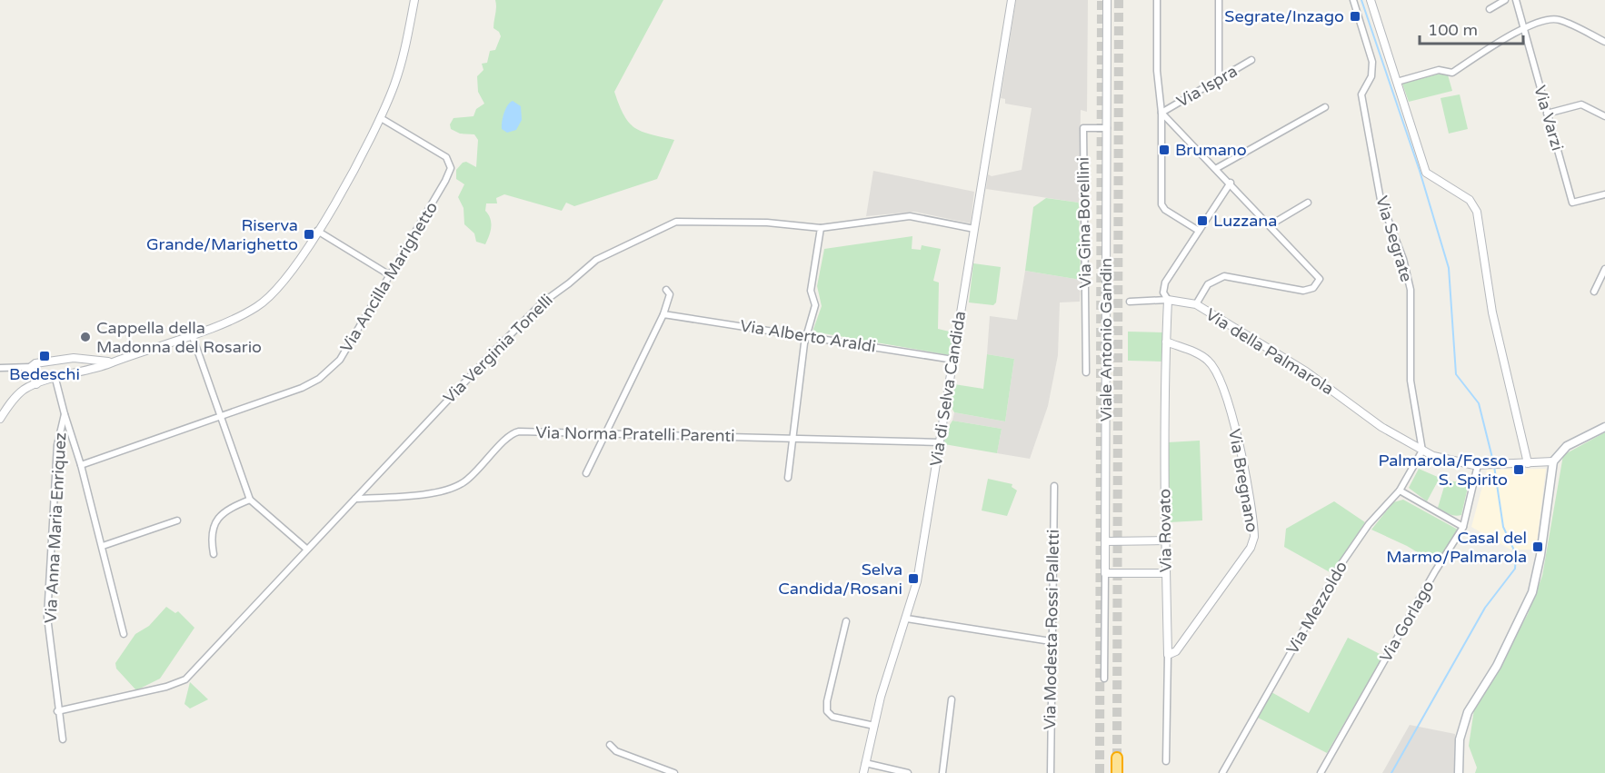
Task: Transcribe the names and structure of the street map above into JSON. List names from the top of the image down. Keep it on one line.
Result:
{"streets":{"street":["Via Ispra","Via Varzi","Via Gina Borellini","Via Segrate","Via Ancilla Marighetto","Via Alberto Araldi","Viale Antonio Gandin","Via Verginia Tonelli","Via della Palmarola","Via di Selva Candida","Via Norma Pratelli Parenti","Via Bregnano","Via Anna Maria Enriquez","Via Rovato","Via Mezzoldo","Via Gorlago","Via Modesta Rossi Palletti"]},"crossings":[["Via Ispra","Via della Palmarola"],["Via Gina Borellini","Viale Antonio Gandin"],["Via Segrate","Via della Palmarola"],["Via Segrate","Via Mezzoldo"],["Via Alberto Araldi","Via di Selva Candida"],["Via Verginia Tonelli","Via di Selva Candida"],["Via Verginia Tonelli","Via Norma Pratelli Parenti"],["Via Verginia Tonelli","Via Anna Maria Enriquez"],["Via della Palmarola","Via Mezzoldo"],["Via della Palmarola","Via Gorlago"],["Via di Selva Candida","Via Norma Pratelli Parenti"],["Via Bregnano","Via Rovato"]],"places":{"transit":["Segrate/Inzago","Brumano","Luzzana","Riserva Grande/Marighetto","Bedeschi","Palmarola/Fosso S. Spirito","Casal del Marmo/Palmarola","Selva Candida/Rosani"],"other":["Cappella della Madonna del Rosario"]},"scale_bar":"100 m"}
